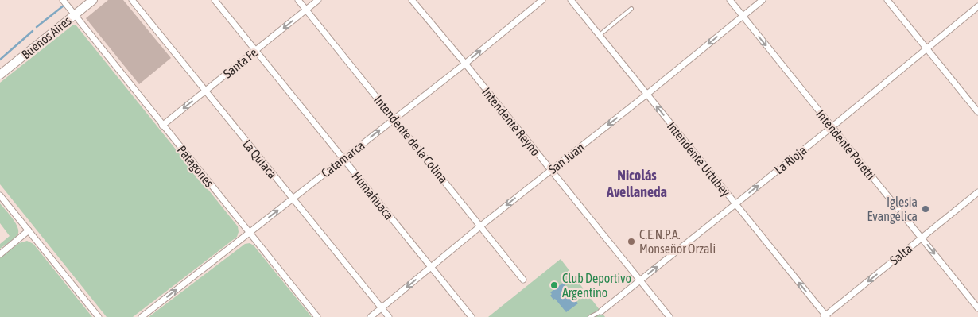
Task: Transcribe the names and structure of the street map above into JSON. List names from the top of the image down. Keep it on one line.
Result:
{"streets":{"main road":["Buenos Aires"],"street":["Santa Fe","Intendente Reyno","Intendente de la Colina","Intendente Poretti","San Juan","La Quiaca","Catamarca","Intendente Urtubey","La Rioja","Patagones","Humahuaca","Salta"]},"crossings":[["Buenos Aires","Patagones"],["Santa Fe","Intendente de la Colina"],["Santa Fe","La Quiaca"],["Santa Fe","Patagones"],["Santa Fe","Humahuaca"],["Intendente Reyno","San Juan"],["Intendente Reyno","Catamarca"],["Intendente Reyno","La Rioja"],["Intendente de la Colina","San Juan"],["Intendente de la Colina","Catamarca"],["Intendente Poretti","San Juan"],["Intendente Poretti","La Rioja"],["Intendente Poretti","Salta"],["San Juan","La Quiaca"],["San Juan","Intendente Urtubey"],["San Juan","Humahuaca"],["La Quiaca","Catamarca"],["Catamarca","Patagones"],["Catamarca","Humahuaca"],["Intendente Urtubey","La Rioja"],["Intendente Urtubey","Salta"]],"one_way":["Santa Fe","Intendente Poretti","San Juan","Catamarca","Intendente Urtubey","La Rioja","Salta"],"districts":["Nicolás Avellaneda"],"places":["Iglesia Evangélica","C.E.N.P.A. Monseñor Orzali","Club Deportivo Argentino"]}
